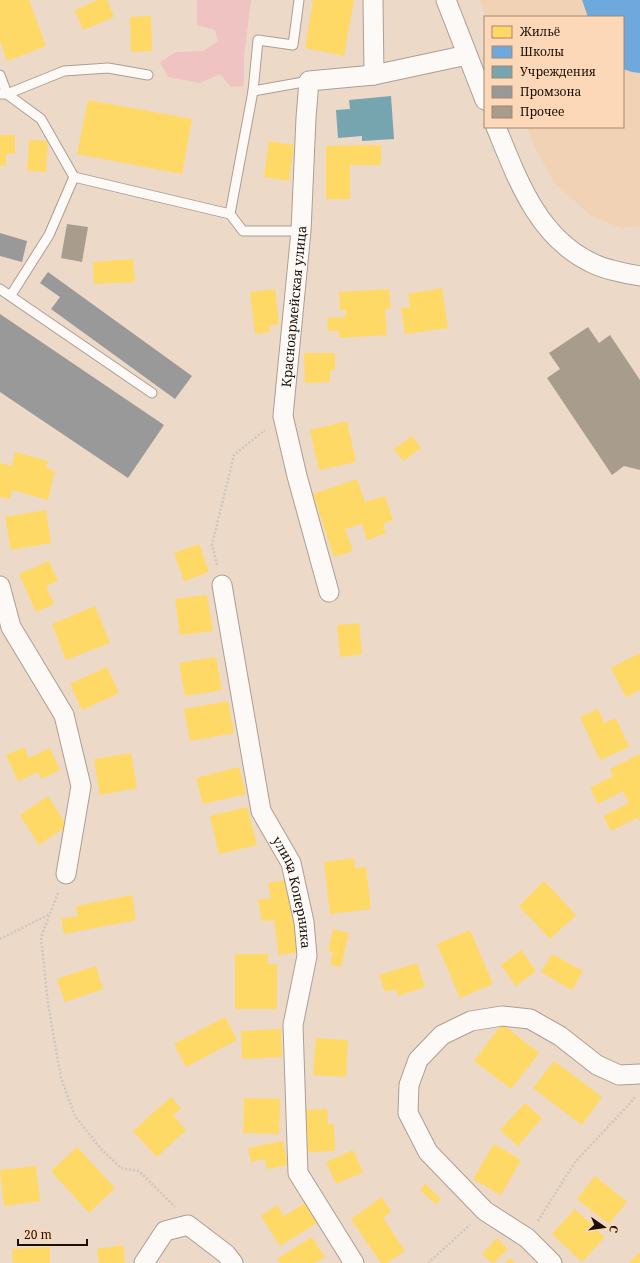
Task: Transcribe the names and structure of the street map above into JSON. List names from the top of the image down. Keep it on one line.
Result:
{"streets":{"street":["Красноармейская улица","улица Коперника"]},"legend":["Жильё","Школы","Учреждения","Промзона","Прочее"],"scale_bar":"20 m","north":"right"}
